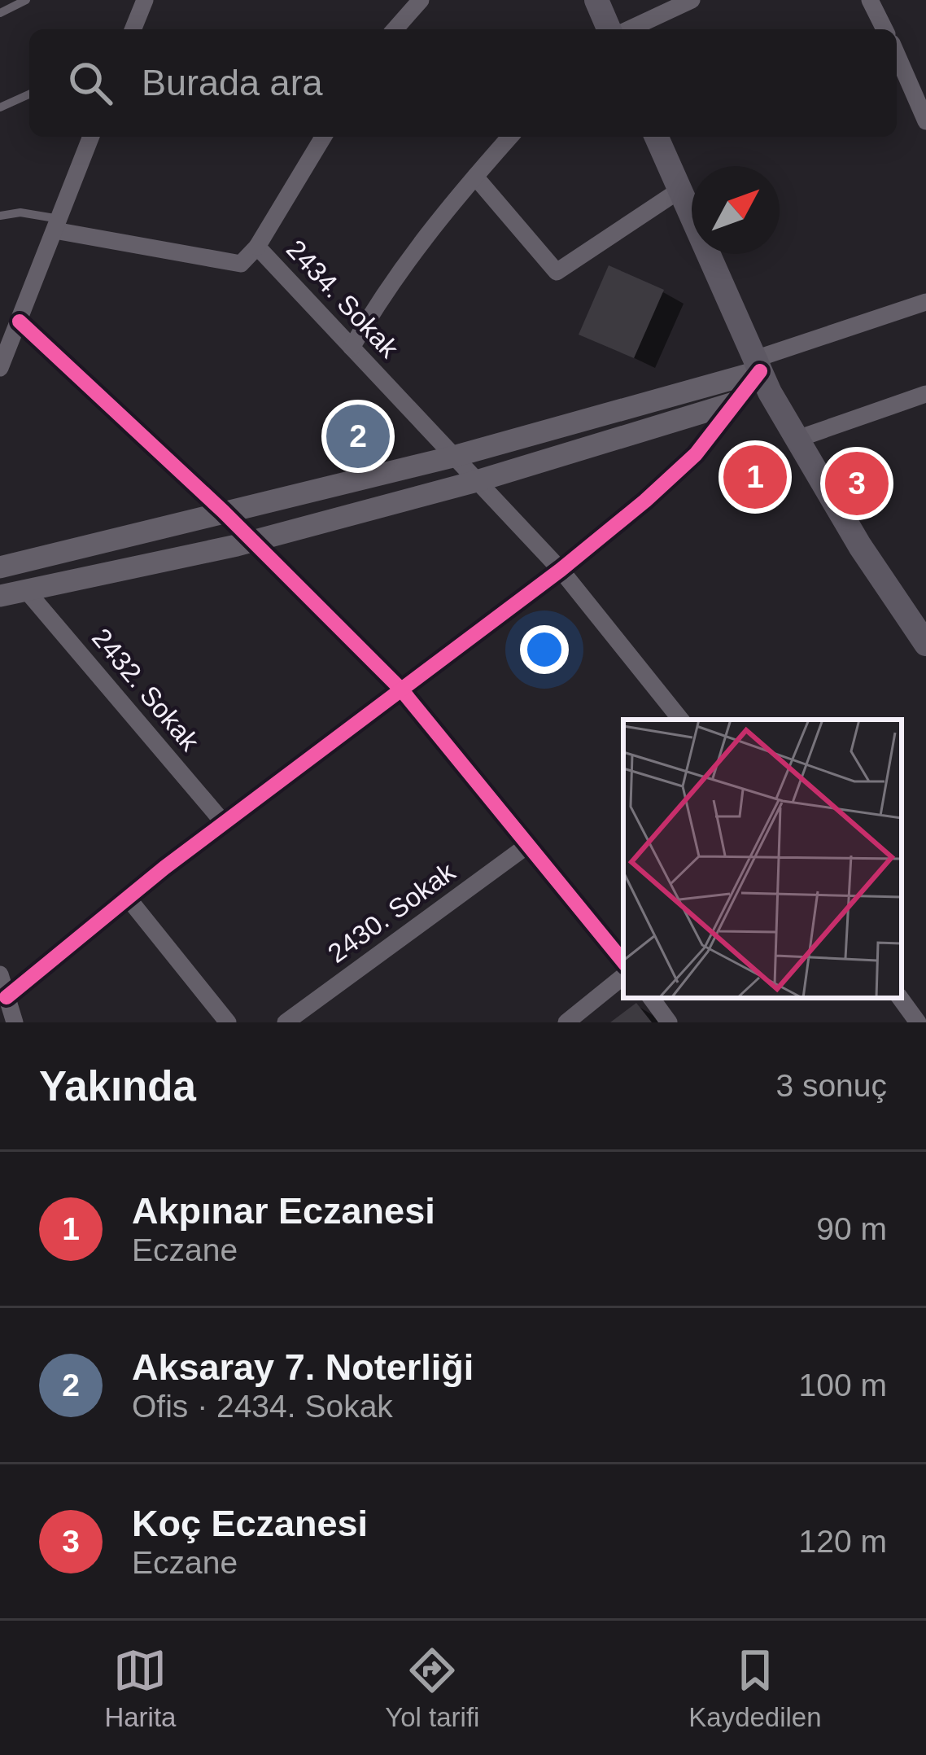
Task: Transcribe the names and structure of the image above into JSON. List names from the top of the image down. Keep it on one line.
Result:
{"streets":{"street":["2434. Sokak","2432. Sokak","2430. Sokak"]},"north":"top right","page":{"search":"Burada ara","pins":["2","1","3"],"heading":["Yakında","3 sonuç"],"list":[{"mark":"1","name":"Akpınar Eczanesi","note":"Eczane","value":"90 m"},{"mark":"2","name":"Aksaray 7. Noterliği","note":"Ofis · 2434. Sokak","value":"100 m"},{"mark":"3","name":"Koç Eczanesi","note":"Eczane","value":"120 m"}],"nav":["Harita","Yol tarifi","Kaydedilen"]}}
